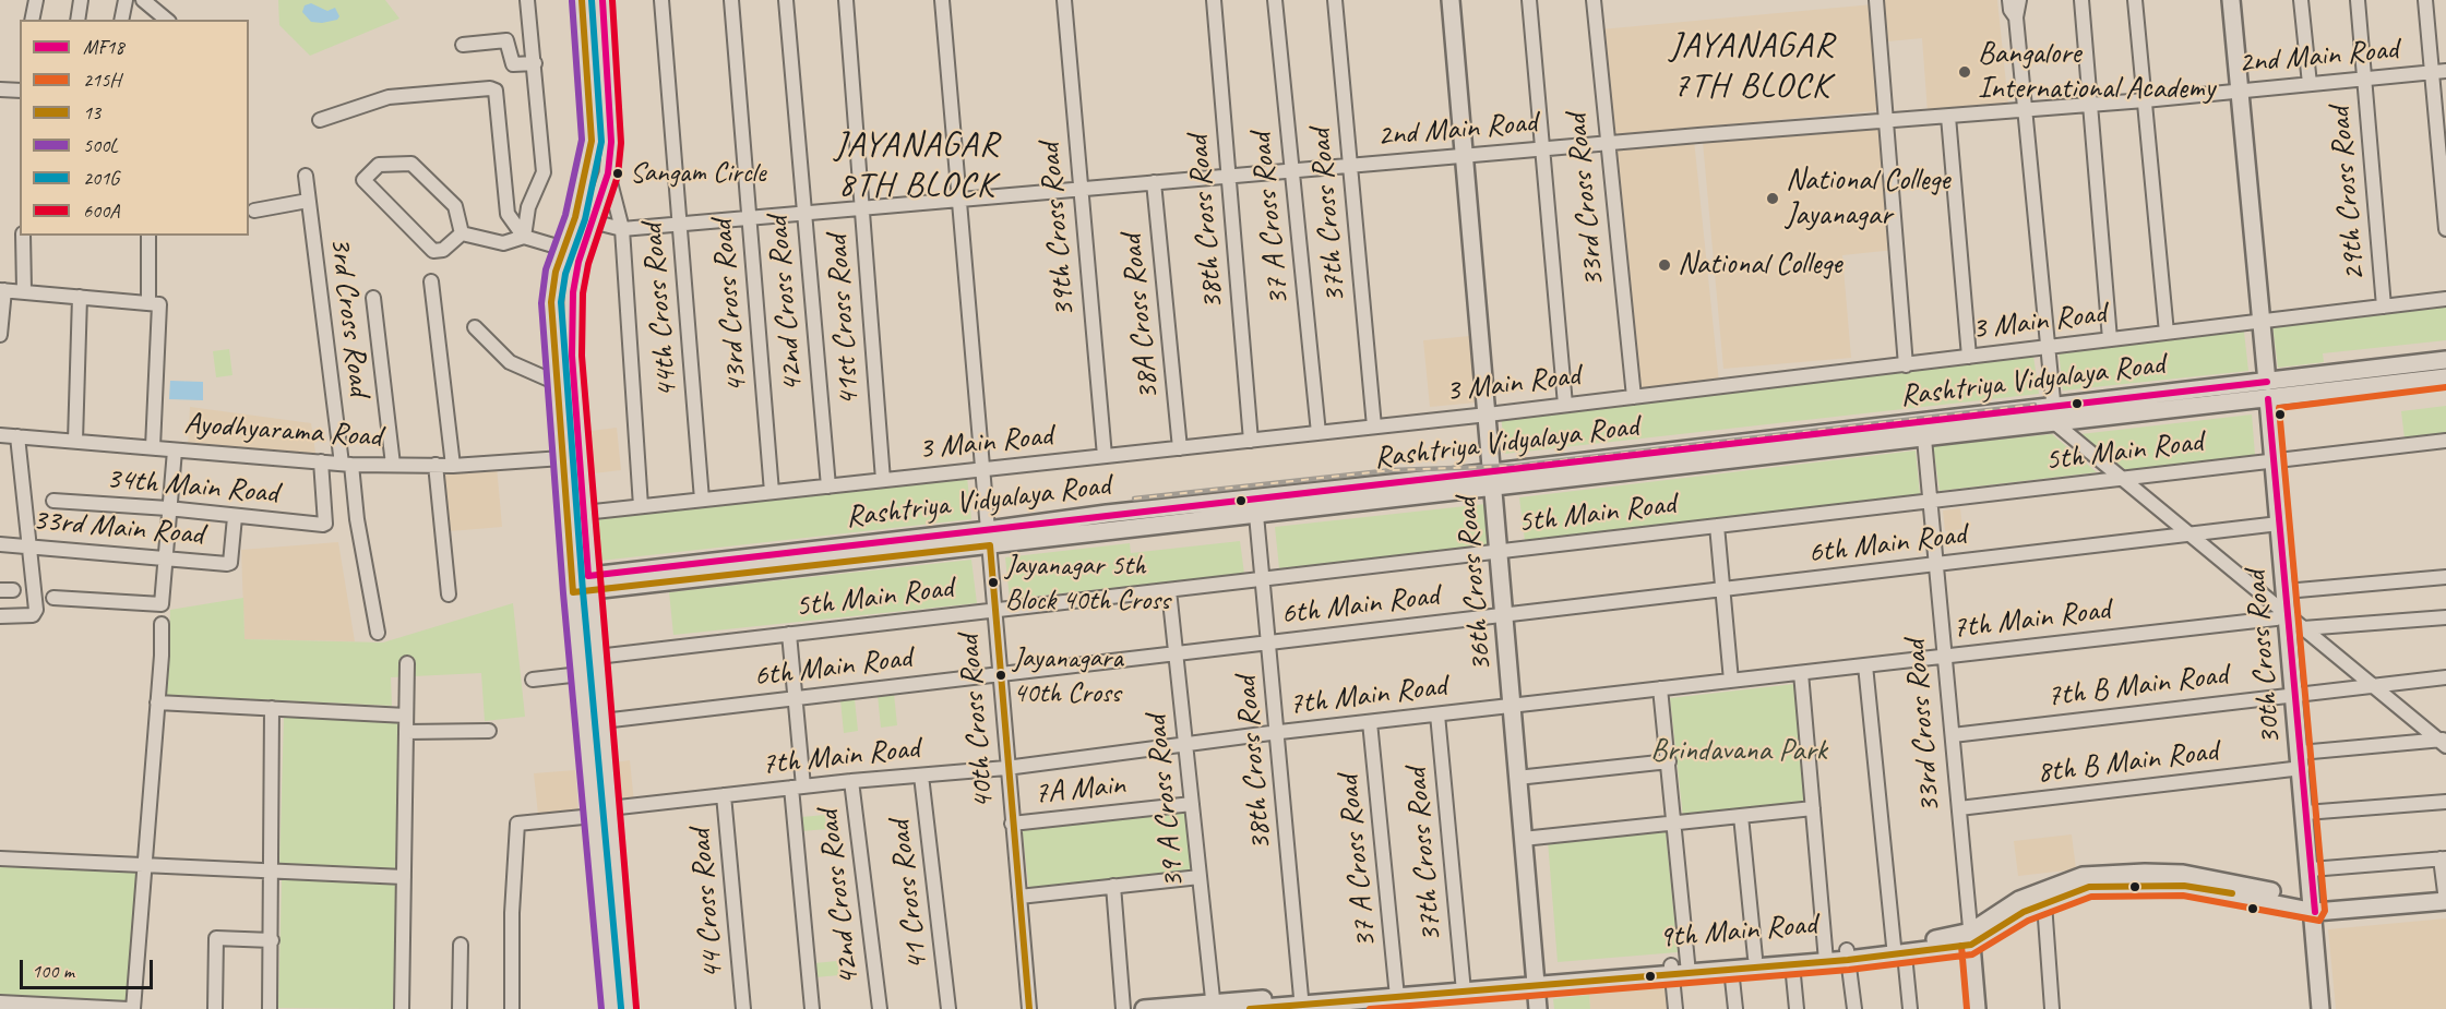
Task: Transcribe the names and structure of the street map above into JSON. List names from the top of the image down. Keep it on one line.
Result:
{"streets":{"main road":["33rd Cross Road","Rashtriya Vidyalaya Road","36th Cross Road","30th Cross Road","9th Main Road"],"street":["2nd Main Road","29th Cross Road","37th Cross Road","37 A Cross Road","38th Cross Road","39th Cross Road","42nd Cross Road","43rd Cross Road","44th Cross Road","3rd Cross Road","38A Cross Road","41st Cross Road","3 Main Road","Ayodhyarama Road","5th Main Road","34th Main Road","33rd Main Road","6th Main Road","7th Main Road","7th B Main Road","40th Cross Road","8th B Main Road","7A Main","39 A Cross Road","41 Cross Road","44 Cross Road"]},"crossings":[["2nd Main Road","29th Cross Road"],["2nd Main Road","33rd Cross Road"],["2nd Main Road","37th Cross Road"],["2nd Main Road","37 A Cross Road"],["2nd Main Road","38th Cross Road"],["2nd Main Road","39th Cross Road"],["2nd Main Road","42nd Cross Road"],["2nd Main Road","43rd Cross Road"],["2nd Main Road","44th Cross Road"],["2nd Main Road","38A Cross Road"],["2nd Main Road","41st Cross Road"],["2nd Main Road","36th Cross Road"],["2nd Main Road","40th Cross Road"],["29th Cross Road","3 Main Road"],["33rd Cross Road","3 Main Road"],["33rd Cross Road","Rashtriya Vidyalaya Road"],["33rd Cross Road","5th Main Road"],["33rd Cross Road","6th Main Road"],["33rd Cross Road","7th Main Road"],["33rd Cross Road","7th B Main Road"],["33rd Cross Road","8th B Main Road"],["33rd Cross Road","9th Main Road"],["37th Cross Road","3 Main Road"],["37th Cross Road","7th Main Road"],["37th Cross Road","9th Main Road"],["37 A Cross Road","3 Main Road"],["37 A Cross Road","7th Main Road"],["37 A Cross Road","9th Main Road"],["38th Cross Road","3 Main Road"],["38th Cross Road","Rashtriya Vidyalaya Road"],["38th Cross Road","5th Main Road"],["38th Cross Road","6th Main Road"],["38th Cross Road","7th Main Road"],["38th Cross Road","9th Main Road"],["39th Cross Road","3 Main Road"],["42nd Cross Road","3 Main Road"],["42nd Cross Road","7th Main Road"],["43rd Cross Road","3 Main Road"],["44th Cross Road","3 Main Road"],["3rd Cross Road","Ayodhyarama Road"],["38A Cross Road","3 Main Road"],["41st Cross Road","3 Main Road"],["3 Main Road","36th Cross Road"],["3 Main Road","40th Cross Road"],["Rashtriya Vidyalaya Road","36th Cross Road"],["Rashtriya Vidyalaya Road","30th Cross Road"],["Rashtriya Vidyalaya Road","40th Cross Road"],["Ayodhyarama Road","34th Main Road"],["5th Main Road","36th Cross Road"],["5th Main Road","30th Cross Road"],["5th Main Road","40th Cross Road"],["5th Main Road","39 A Cross Road"],["34th Main Road","33rd Main Road"],["6th Main Road","36th Cross Road"],["6th Main Road","30th Cross Road"],["6th Main Road","40th Cross Road"],["6th Main Road","39 A Cross Road"],["36th Cross Road","7th Main Road"],["36th Cross Road","9th Main Road"],["7th Main Road","30th Cross Road"],["7th Main Road","40th Cross Road"],["7th Main Road","39 A Cross Road"],["7th Main Road","41 Cross Road"],["7th Main Road","44 Cross Road"],["30th Cross Road","7th B Main Road"],["30th Cross Road","8th B Main Road"],["30th Cross Road","9th Main Road"],["40th Cross Road","7A Main"],["7A Main","39 A Cross Road"],["39 A Cross Road","9th Main Road"]],"districts":["JAYANAGAR 7TH BLOCK","JAYANAGAR 8TH BLOCK"],"parks":["Brindavana Park"],"places":["Bangalore International Academy","Sangam Circle","National College Jayanagar","National College","Jayanagar 5th Block 40th Cross","Jayanagara 40th Cross"],"lines":["transit line MF18","transit line 13","transit line 201G","transit line 600A","transit line 500L","transit line 215H"],"legend":["MF18","215H","13","500L","201G","600A"],"scale_bar":"100 m"}
